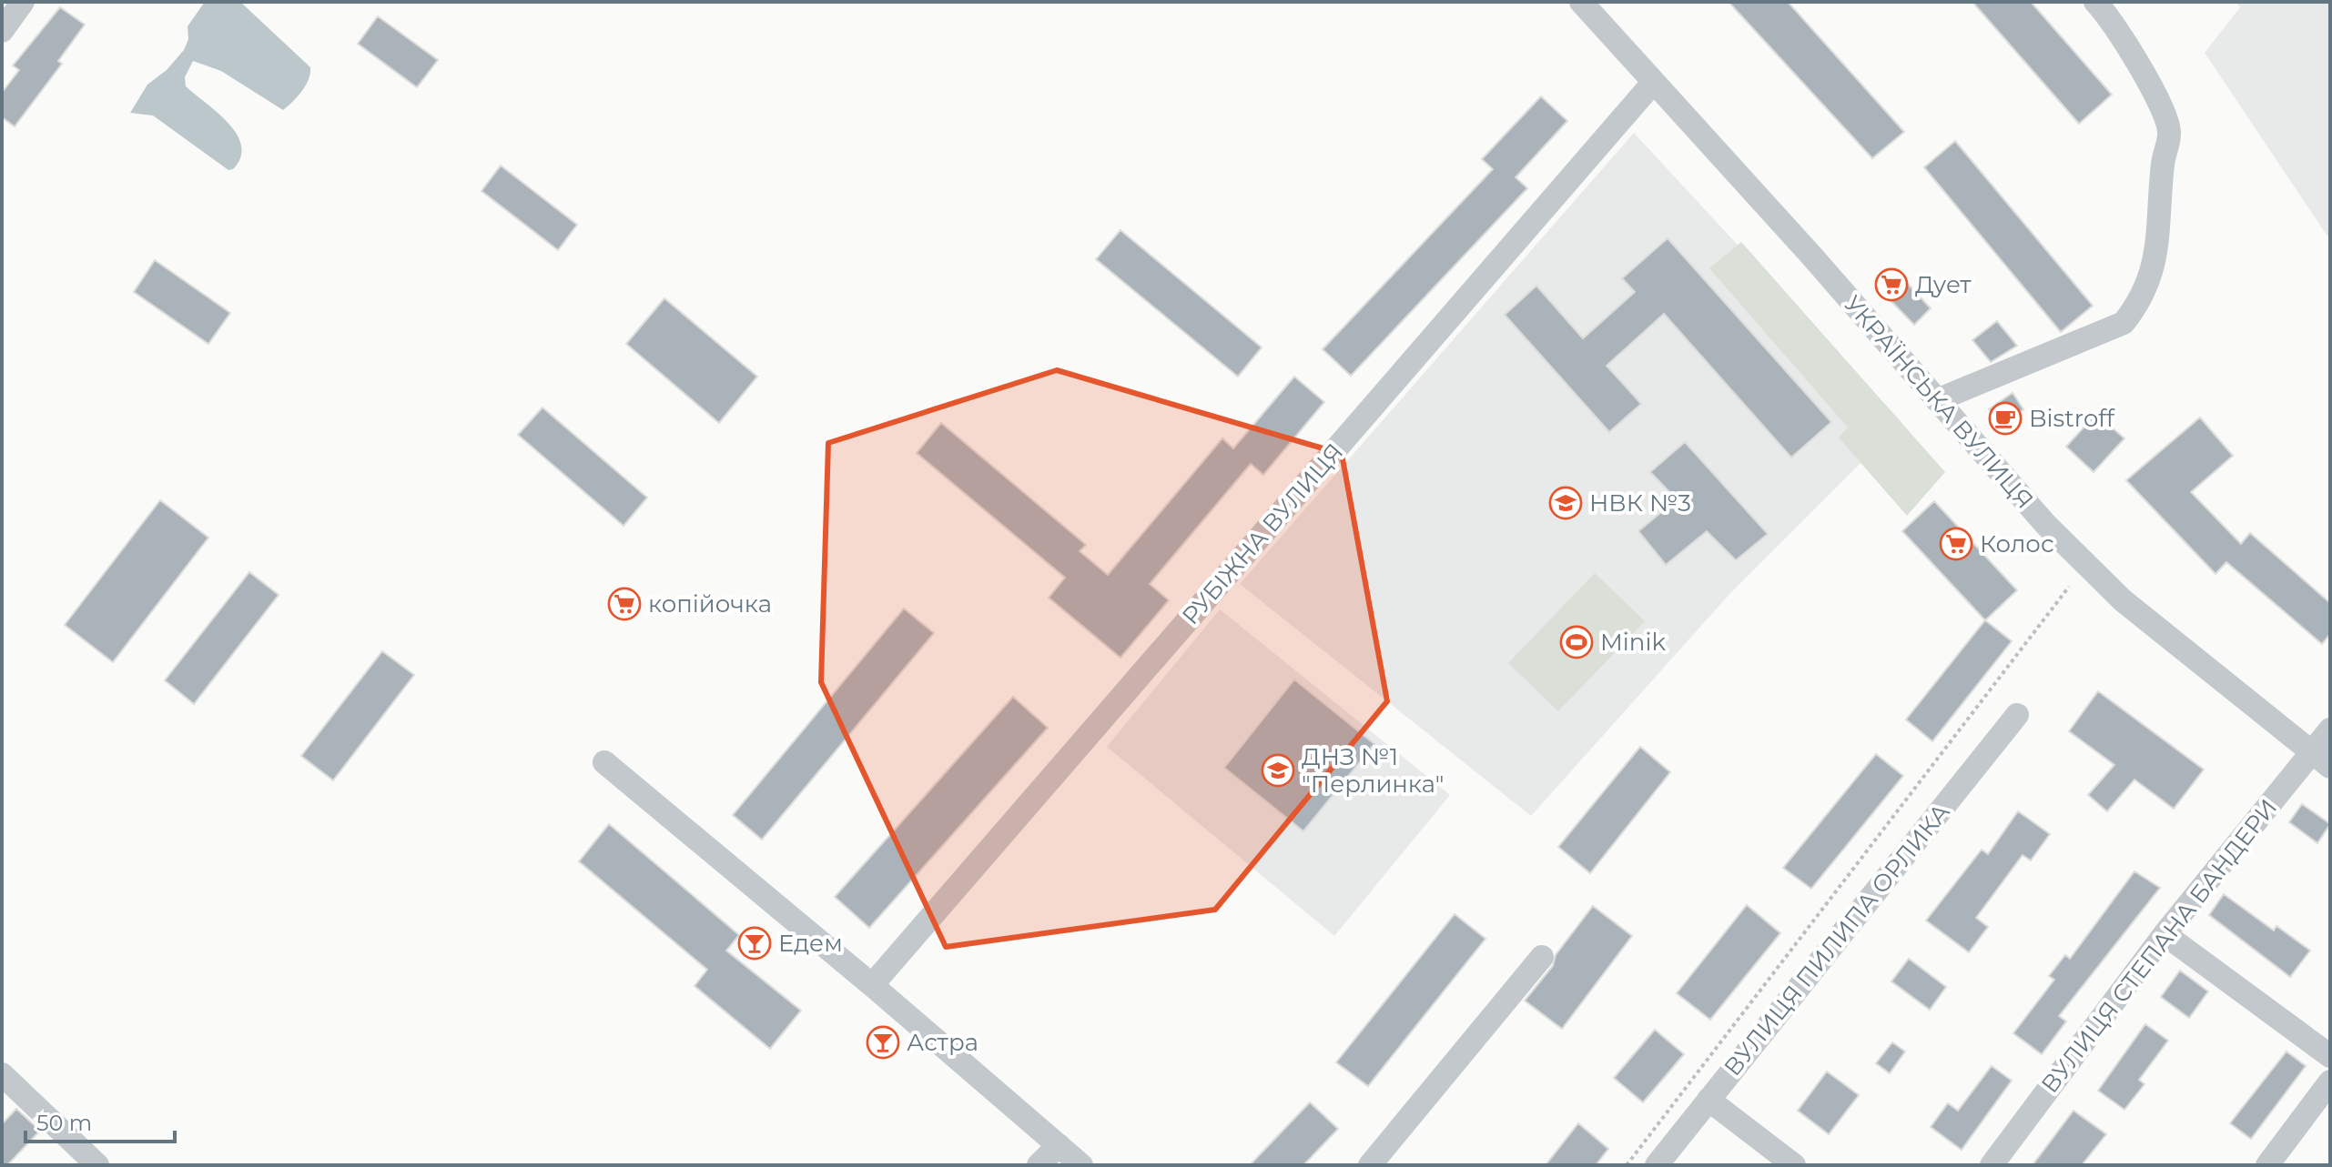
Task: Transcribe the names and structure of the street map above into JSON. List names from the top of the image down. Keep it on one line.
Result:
{"streets":{"street":["УКРАЇНСЬКА ВУЛИЦЯ","РУБІЖНА ВУЛИЦЯ","ВУЛИЦЯ ПИЛИПА ОРЛИКА","ВУЛИЦЯ СТЕПАНА БАНДЕРИ"]},"crossings":[["УКРАЇНСЬКА ВУЛИЦЯ","РУБІЖНА ВУЛИЦЯ"],["УКРАЇНСЬКА ВУЛИЦЯ","ВУЛИЦЯ СТЕПАНА БАНДЕРИ"]],"places":{"supermarket":["Дует","Колос","копійочка"],"cafe":["Bistroff"],"school or university":["НВК №3","ДНЗ №1 \"Перлинка\""],"sports":["Minik"],"bar":["Едем","Астра"]},"scale_bar":"50 m"}
